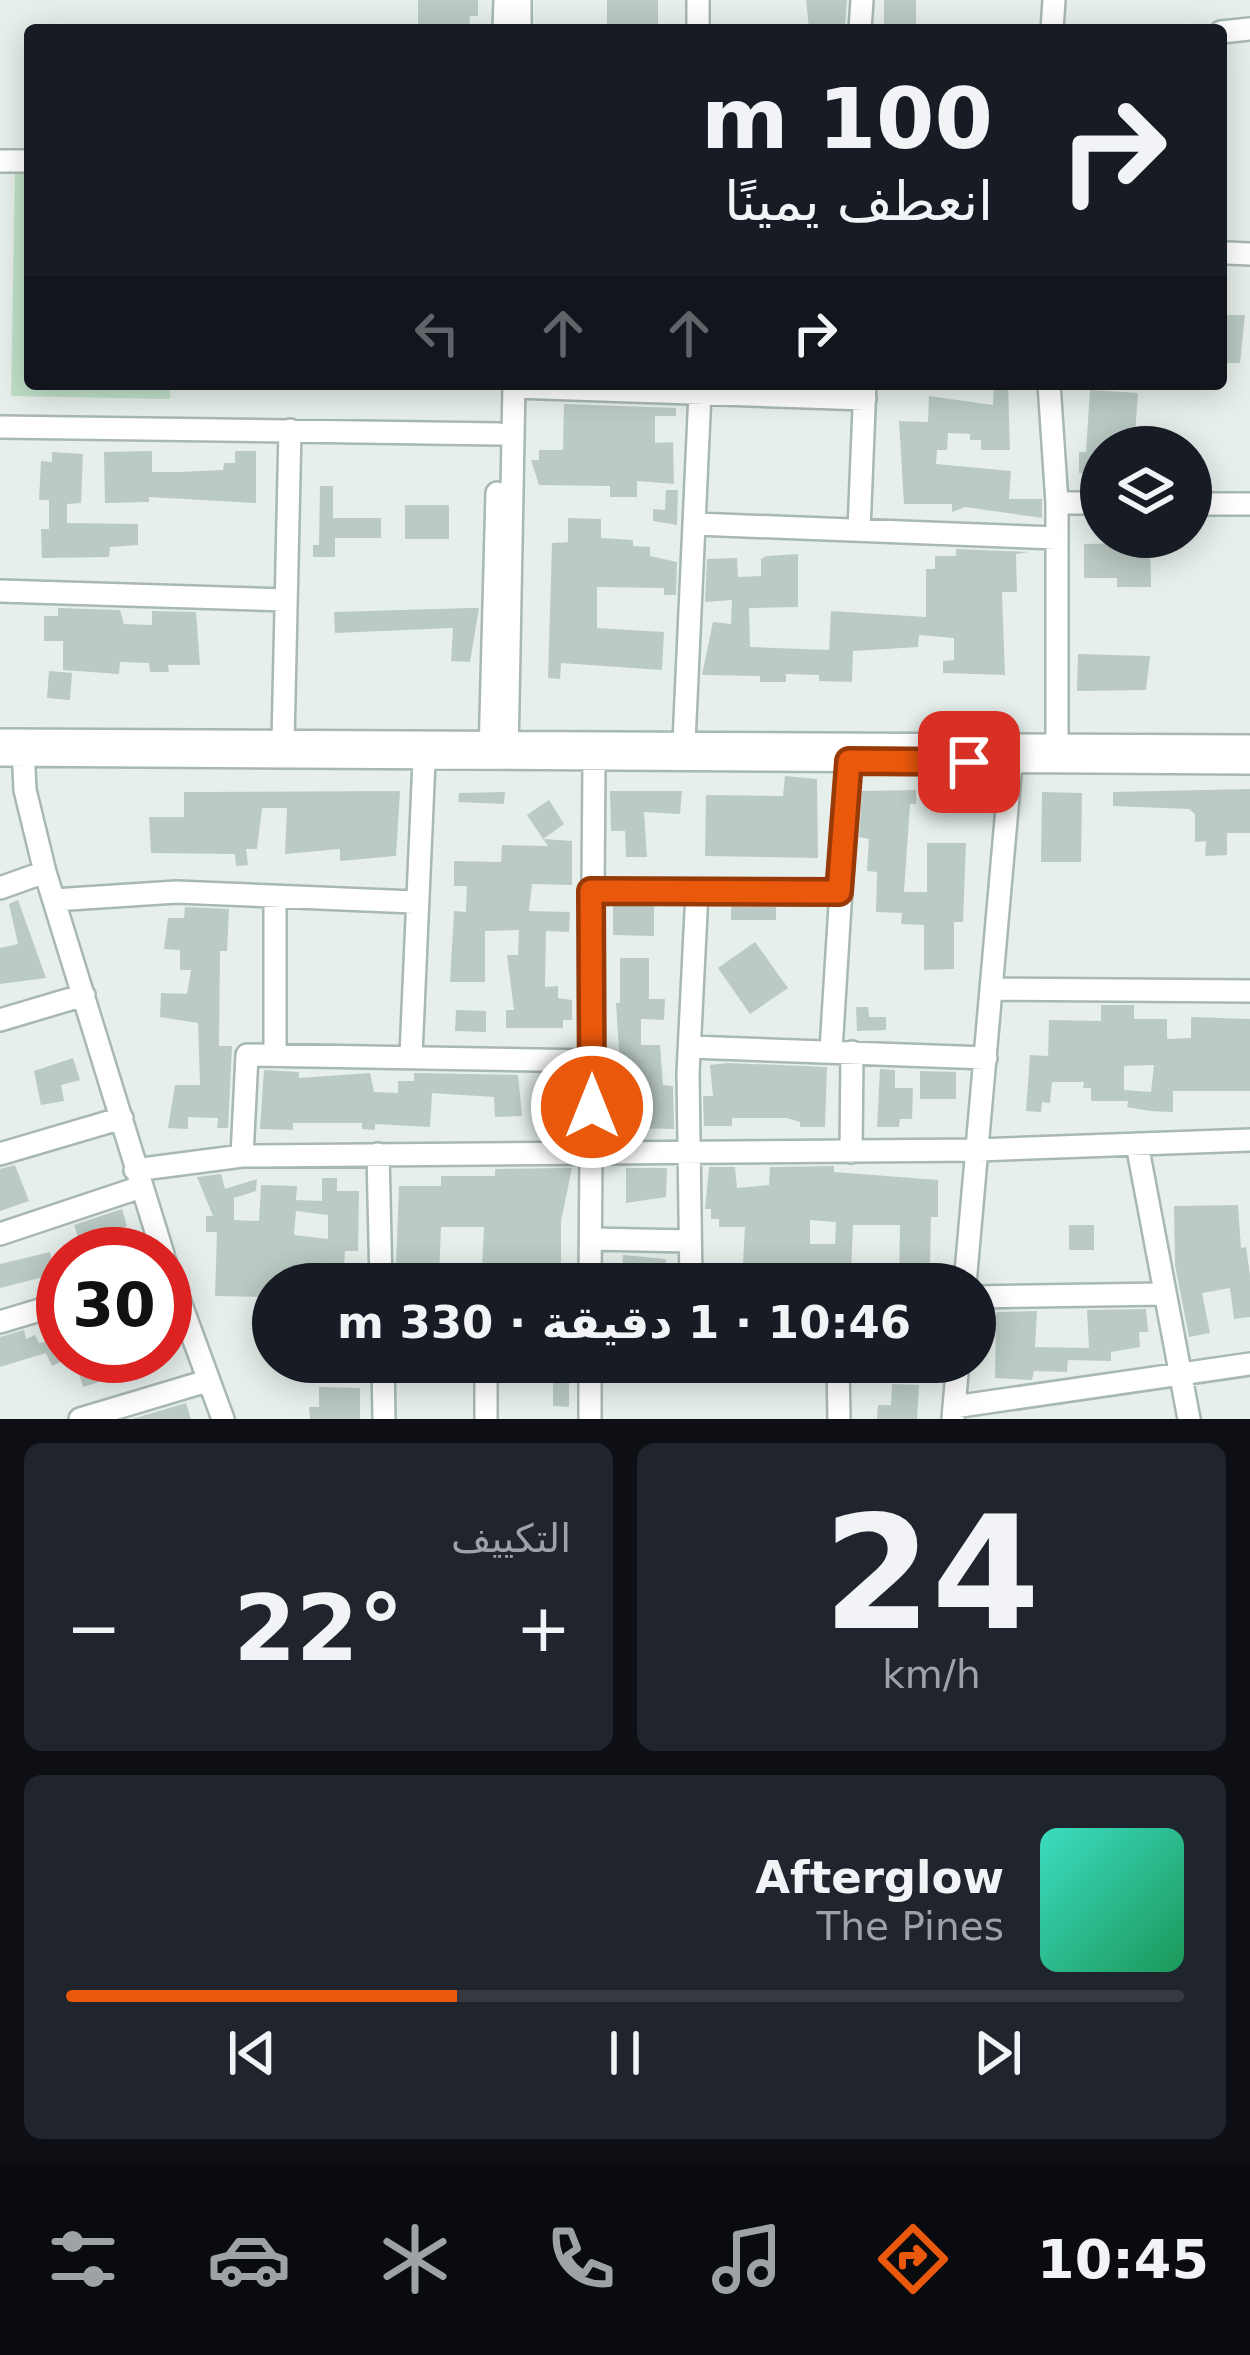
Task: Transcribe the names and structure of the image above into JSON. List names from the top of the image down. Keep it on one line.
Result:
{"page":{"turn":["100 m","انعطف يمينًا"],"limit":"30","trip":"10:46 · 1 دقيقة · 330 m","tile":[["24","km/h"],"التكييف"],"heat":["−","22°","+"],"song":["Afterglow","The Pines"],"tabs":"10:45"}}
